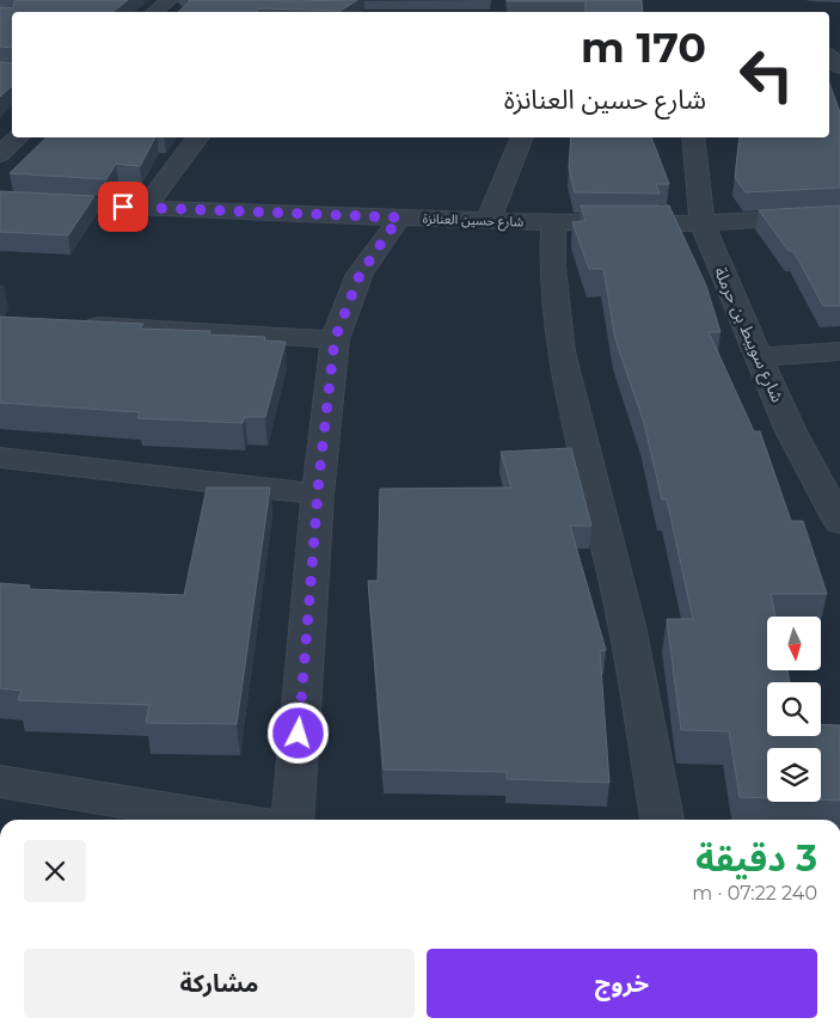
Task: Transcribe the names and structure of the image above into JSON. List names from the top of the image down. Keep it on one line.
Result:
{"streets":{"street":["شارع حسين العنانزة","شارع سويبط بن حرملة"]},"crossings":[["شارع حسين العنانزة","شارع سويبط بن حرملة"]],"north":"bottom","page":{"turn":["170 m","شارع حسين العنانزة"],"heading":["3 دقيقة","240 m · 07:22"],"buttons":["خروج","مشاركة"]}}
